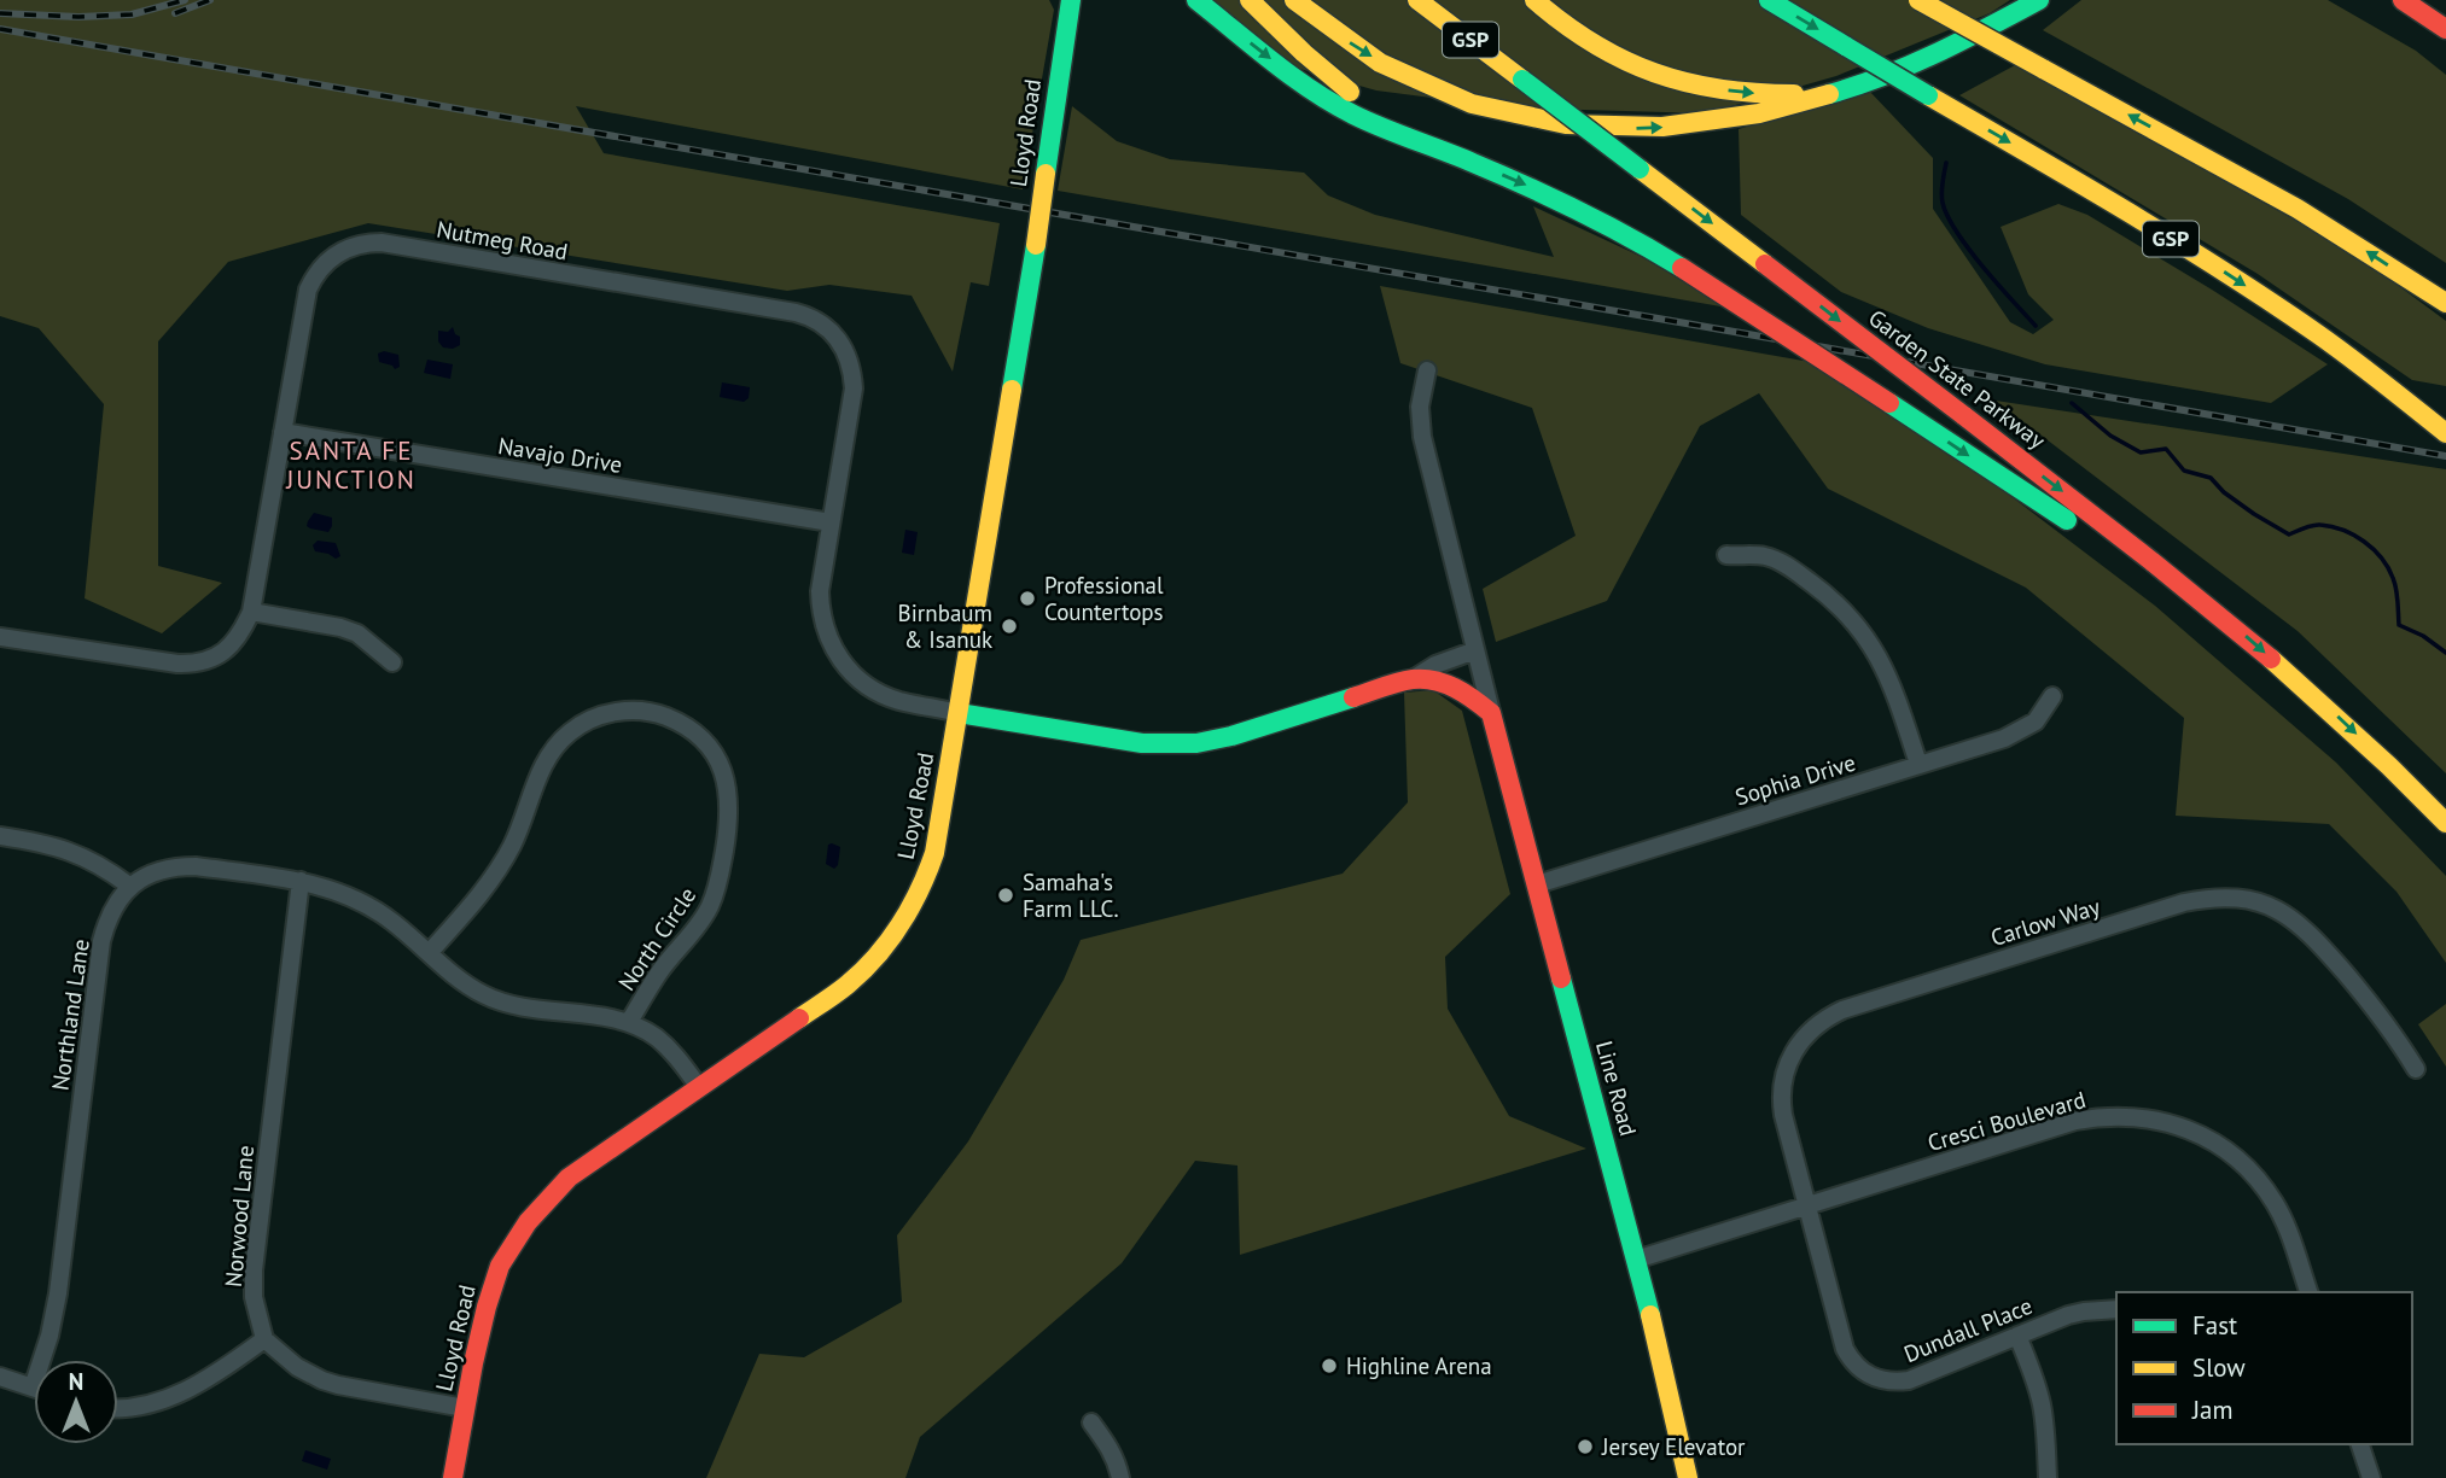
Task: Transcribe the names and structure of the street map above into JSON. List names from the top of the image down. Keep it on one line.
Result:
{"streets":{"main road":["GSP","Lloyd Road","Garden State Parkway","Line Road"],"street":["Nutmeg Road","Navajo Drive","Sophia Drive","Carlow Way","North Circle","Northland Lane","Cresci Boulevard","Norwood Lane","Dundall Place"]},"crossings":[["Lloyd Road","Nutmeg Road"],["Nutmeg Road","Navajo Drive"],["Sophia Drive","Line Road"],["Carlow Way","Cresci Boulevard"],["Carlow Way","Dundall Place"],["Line Road","Cresci Boulevard"],["Cresci Boulevard","Dundall Place"]],"districts":["SANTA FE JUNCTION"],"places":["Professional Countertops","Birnbaum & Isanuk","Samaha's Farm LLC.","Highline Arena","Jersey Elevator"],"legend":["Fast","Slow","Jam"],"north":"top"}
